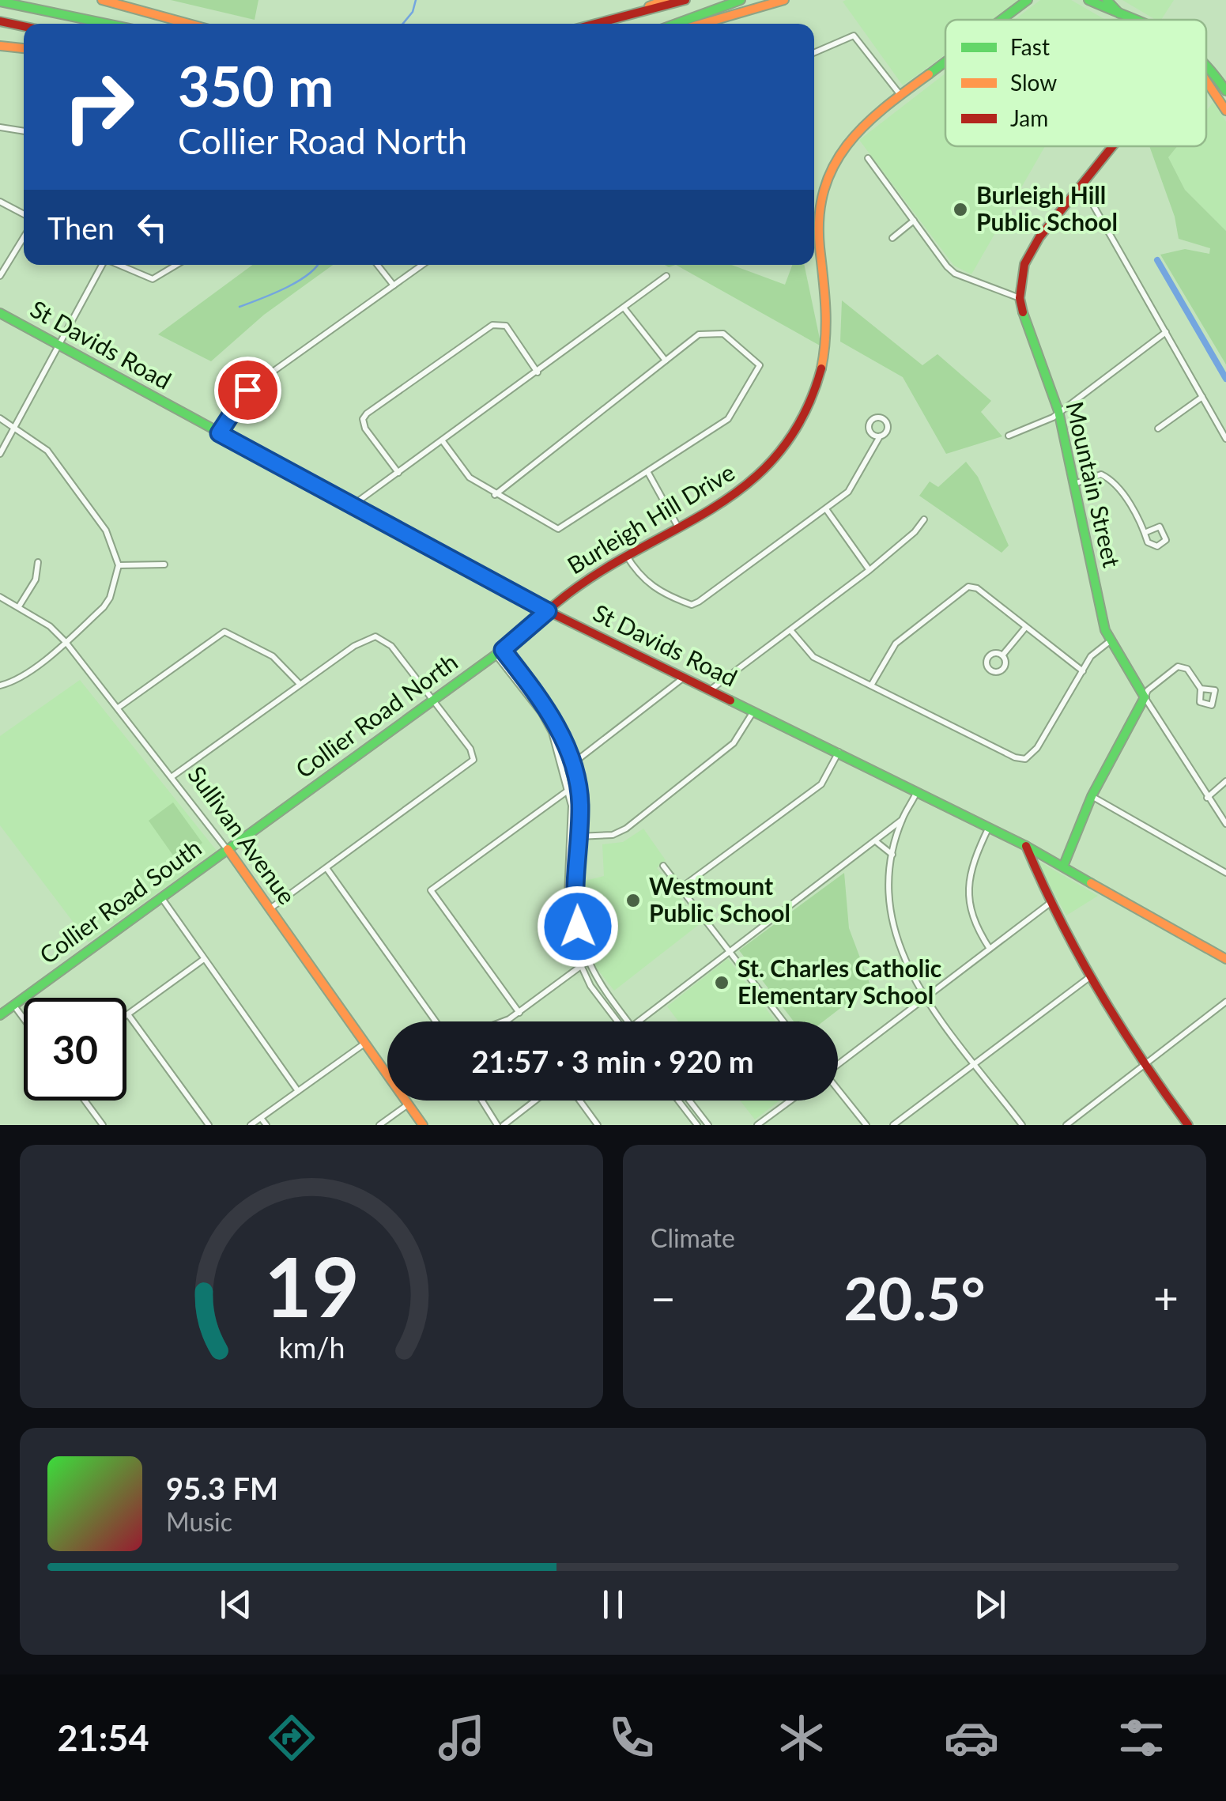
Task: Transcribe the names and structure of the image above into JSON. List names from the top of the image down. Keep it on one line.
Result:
{"streets":{"main road":["St Davids Road","Mountain Street","Burleigh Hill Drive","Collier Road North","Sullivan Avenue","Collier Road South"]},"crossings":[["St Davids Road","Burleigh Hill Drive"],["St Davids Road","Collier Road North"],["Burleigh Hill Drive","Collier Road North"],["Collier Road North","Sullivan Avenue"],["Collier Road North","Collier Road South"],["Sullivan Avenue","Collier Road South"]],"places":["Burleigh Hill Public School","Westmount Public School","St. Charles Catholic Elementary School"],"legend":["Fast","Slow","Jam"],"page":{"turn":["350 m","Collier Road North"],"then":"Then","limit":"30","trip":"21:57 · 3 min · 920 m","tile":"Climate","heat":["−","20.5°","+"],"song":["95.3 FM","Music"],"tabs":"21:54","gauge":["19","km/h"]}}
